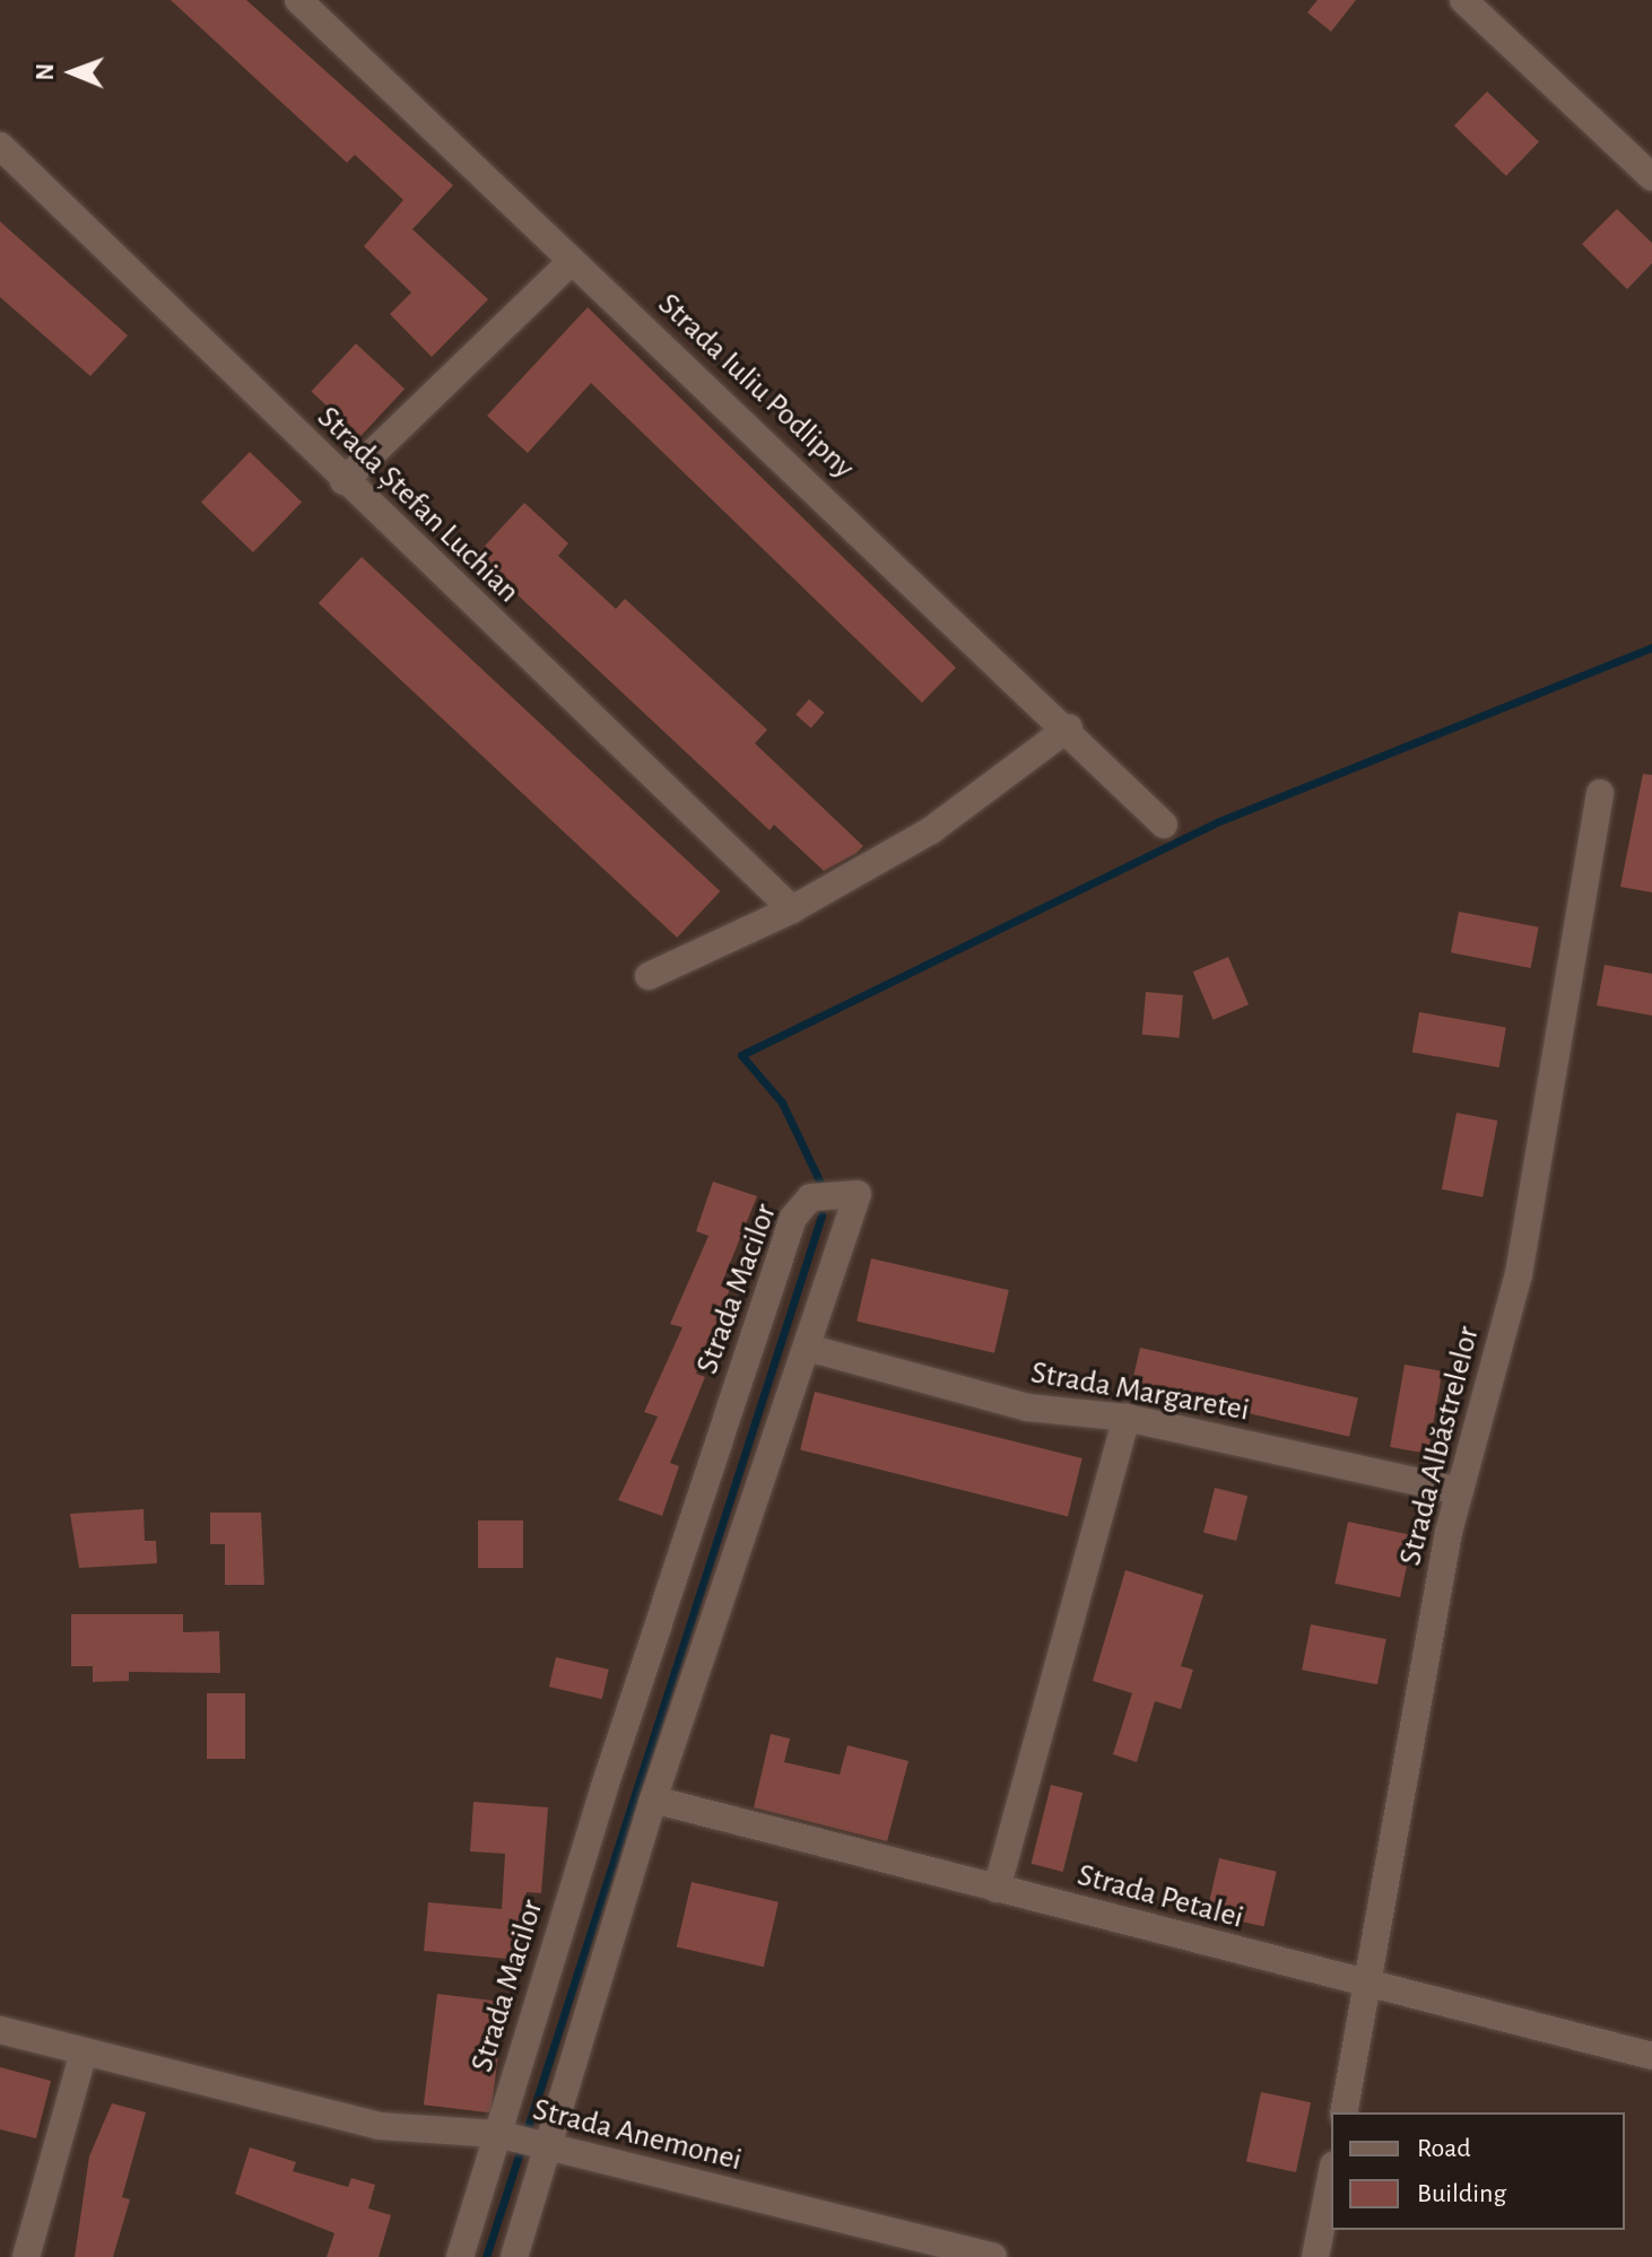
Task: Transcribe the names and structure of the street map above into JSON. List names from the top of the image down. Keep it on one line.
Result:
{"streets":{"street":["Strada Iuliu Podlipny","Strada Ștefan Luchian","Strada Macilor","Strada Margaretei","Strada Albăstrelelor","Strada Petalei","Strada Anemonei"]},"crossings":[["Strada Macilor","Strada Margaretei"],["Strada Macilor","Strada Petalei"],["Strada Macilor","Strada Anemonei"],["Strada Margaretei","Strada Albăstrelelor"],["Strada Albăstrelelor","Strada Petalei"]],"legend":["Road","Building"],"north":"left"}
